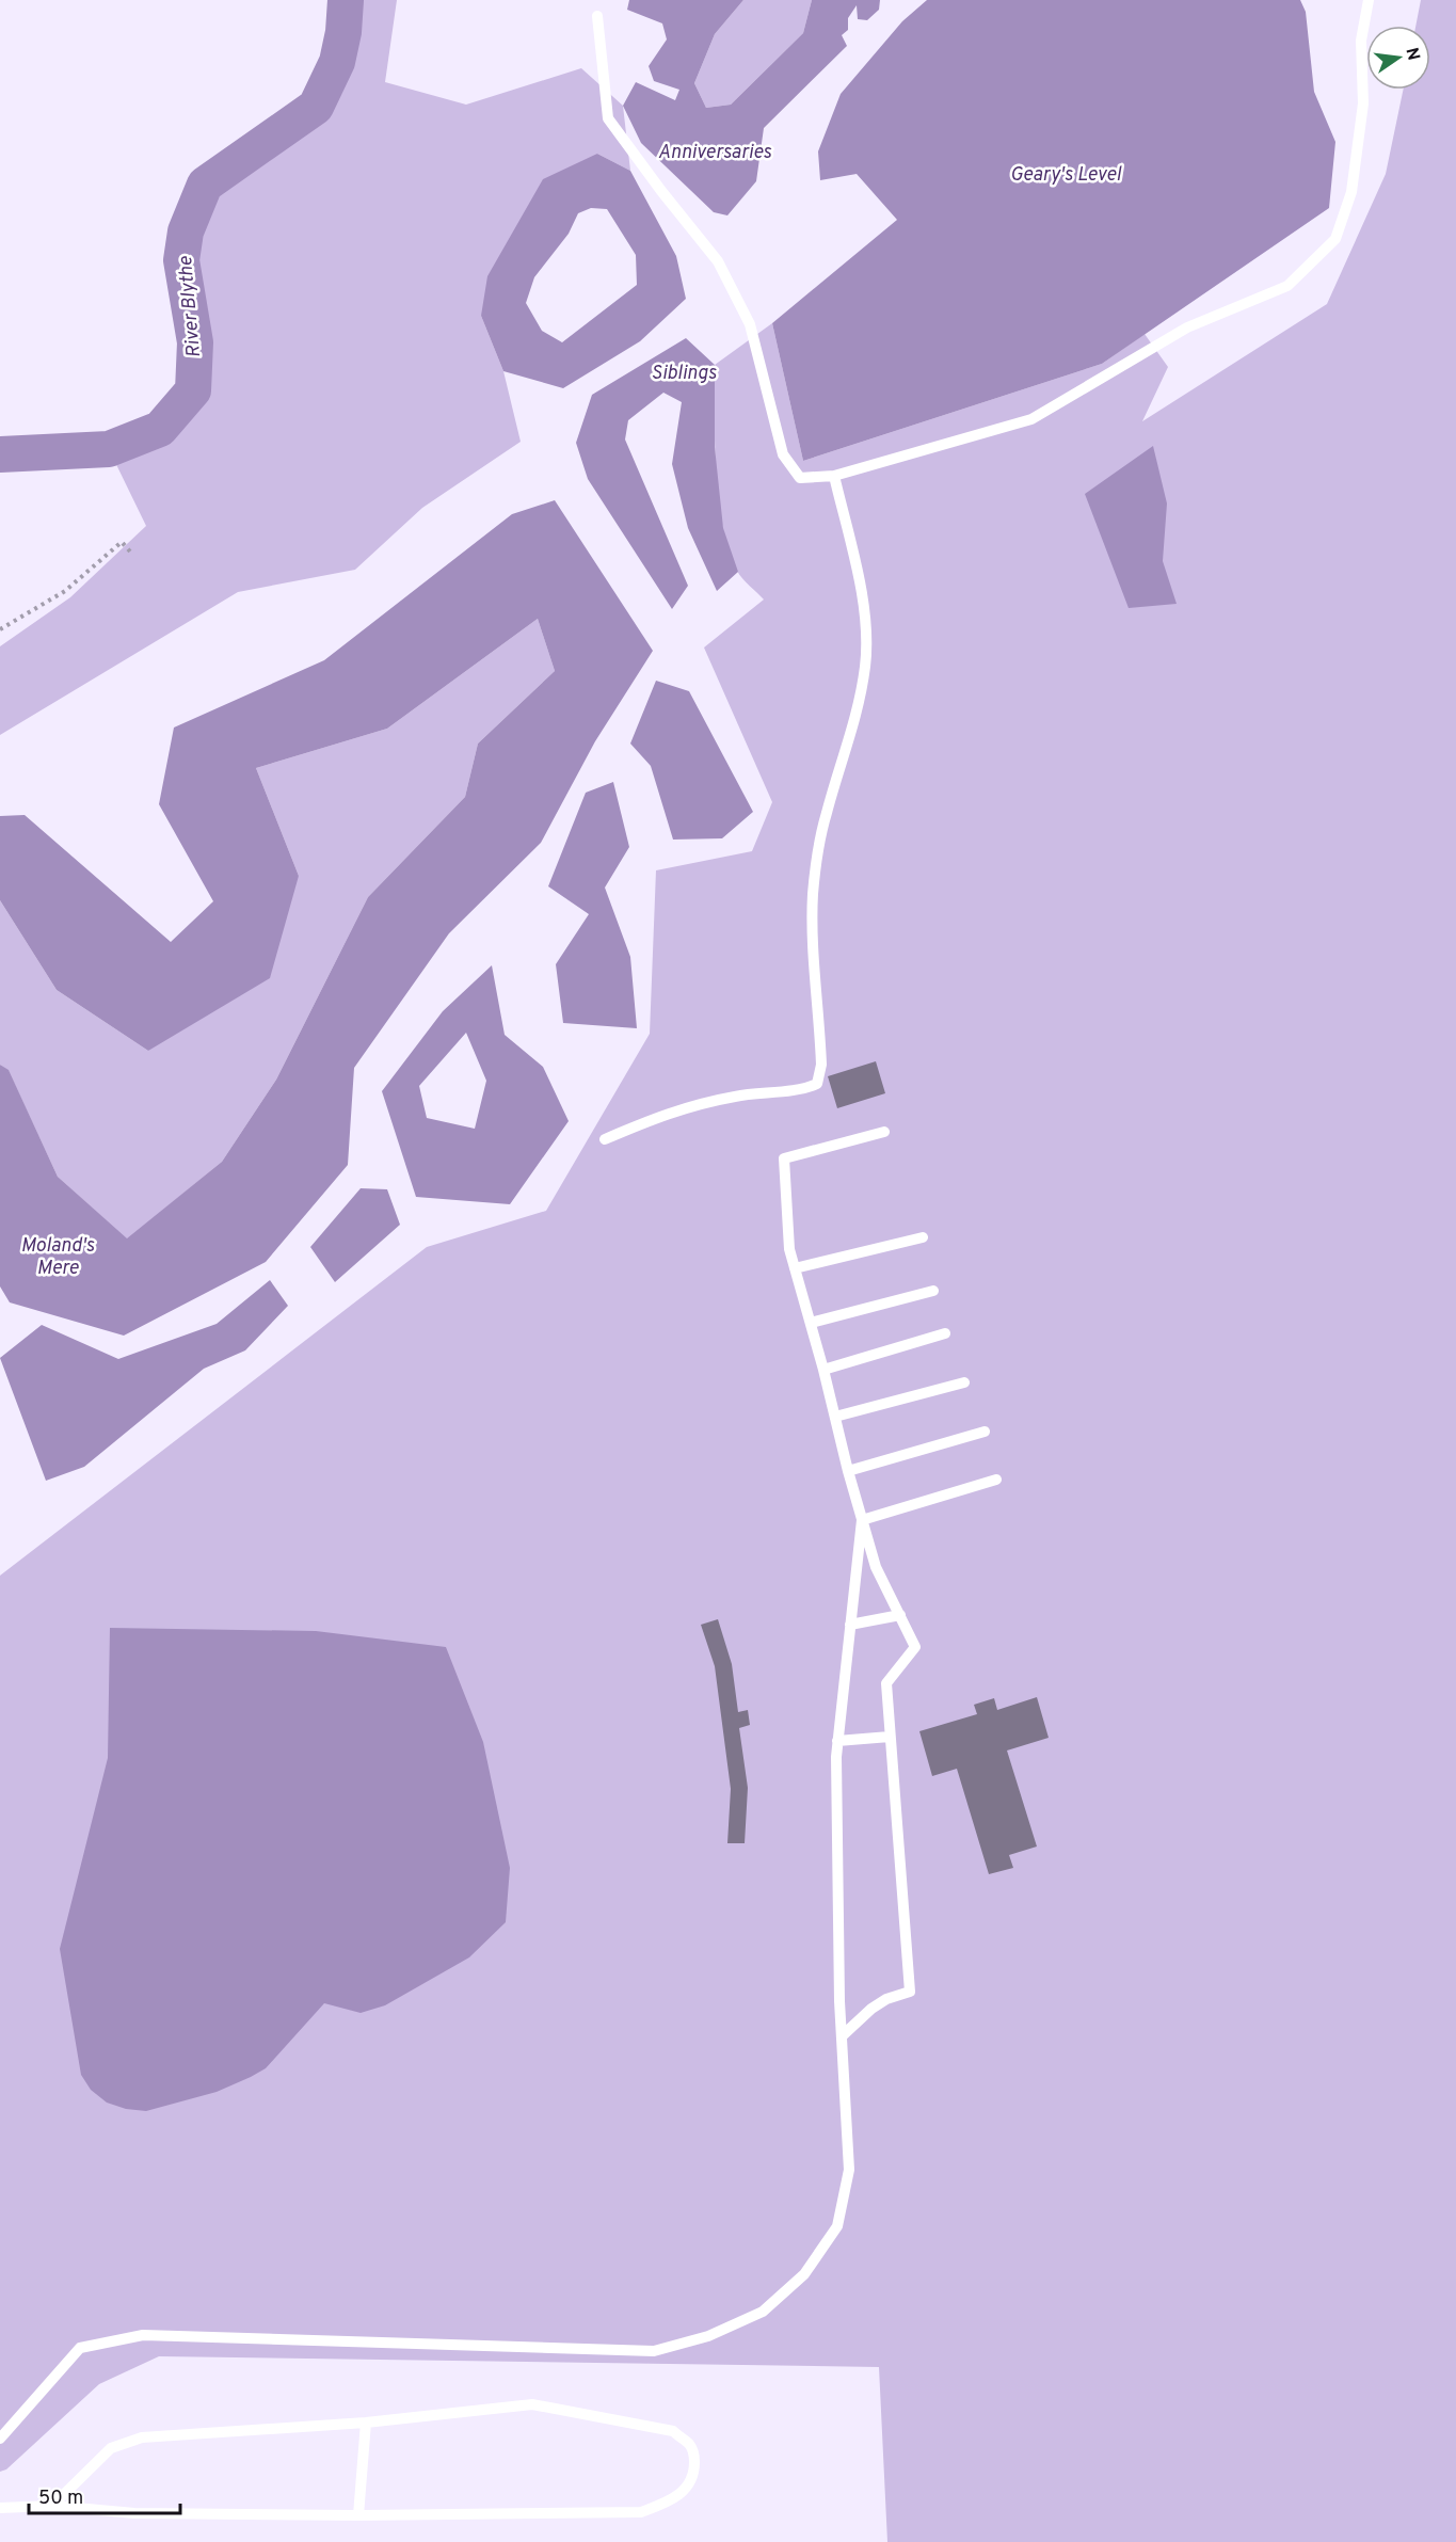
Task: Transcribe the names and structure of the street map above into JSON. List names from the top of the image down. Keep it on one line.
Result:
{"water":["Anniversaries","Geary's Level","River Blythe","Siblings","Moland's Mere"],"scale_bar":"50 m","north":"right"}
